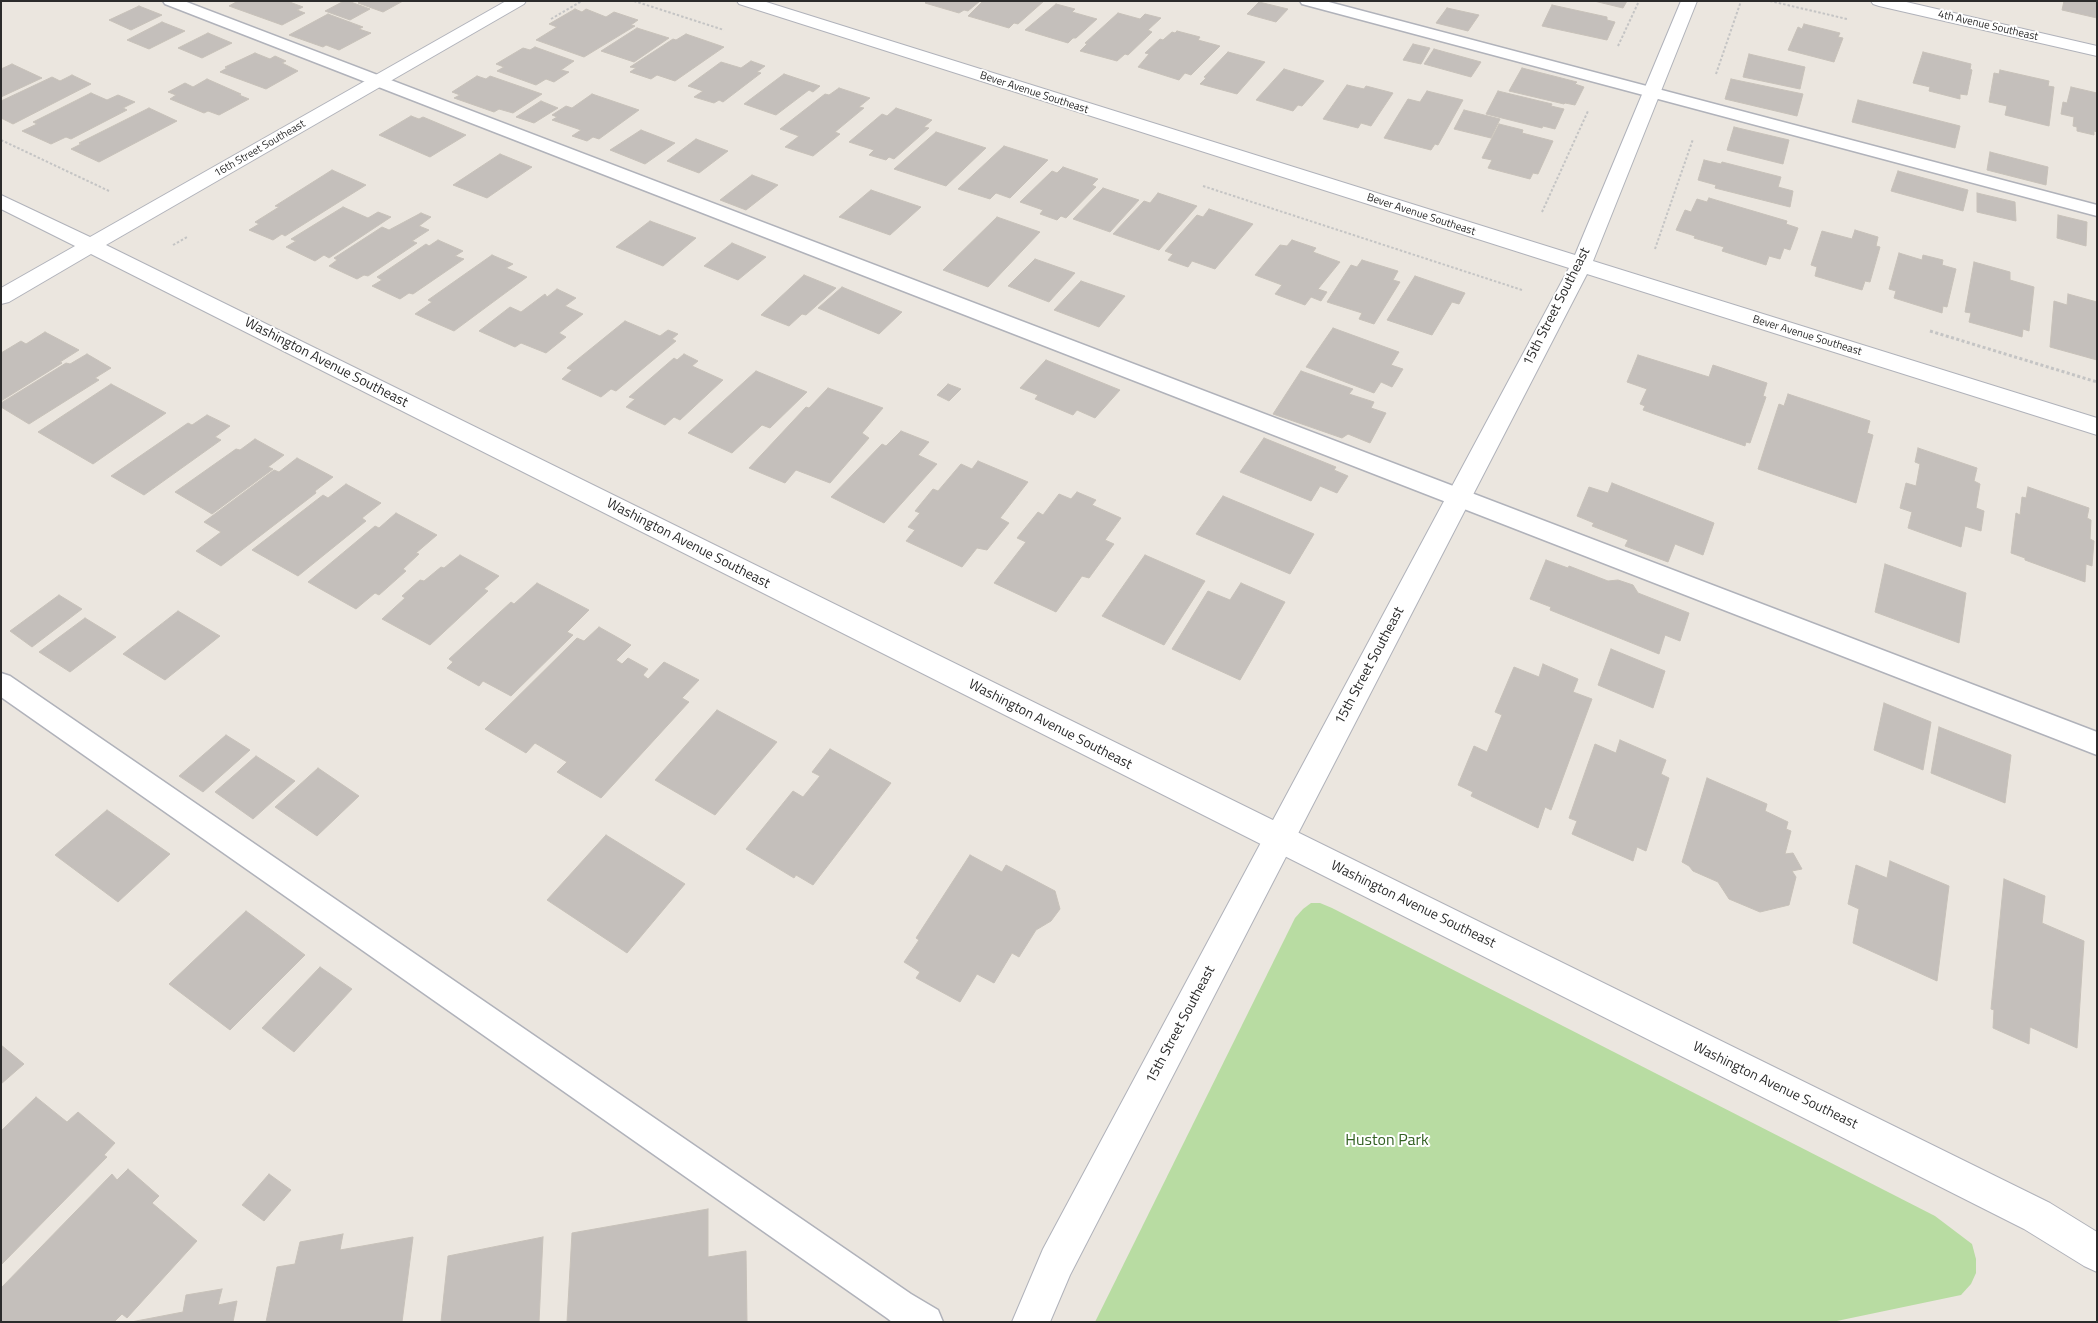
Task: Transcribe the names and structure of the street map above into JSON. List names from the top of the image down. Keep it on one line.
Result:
{"streets":{"street":["4th Avenue Southeast","Bever Avenue Southeast","16th Street Southeast","15th Street Southeast","Washington Avenue Southeast"]},"crossings":[["Bever Avenue Southeast","15th Street Southeast"],["16th Street Southeast","Washington Avenue Southeast"],["15th Street Southeast","Washington Avenue Southeast"]],"parks":["Huston Park"]}
